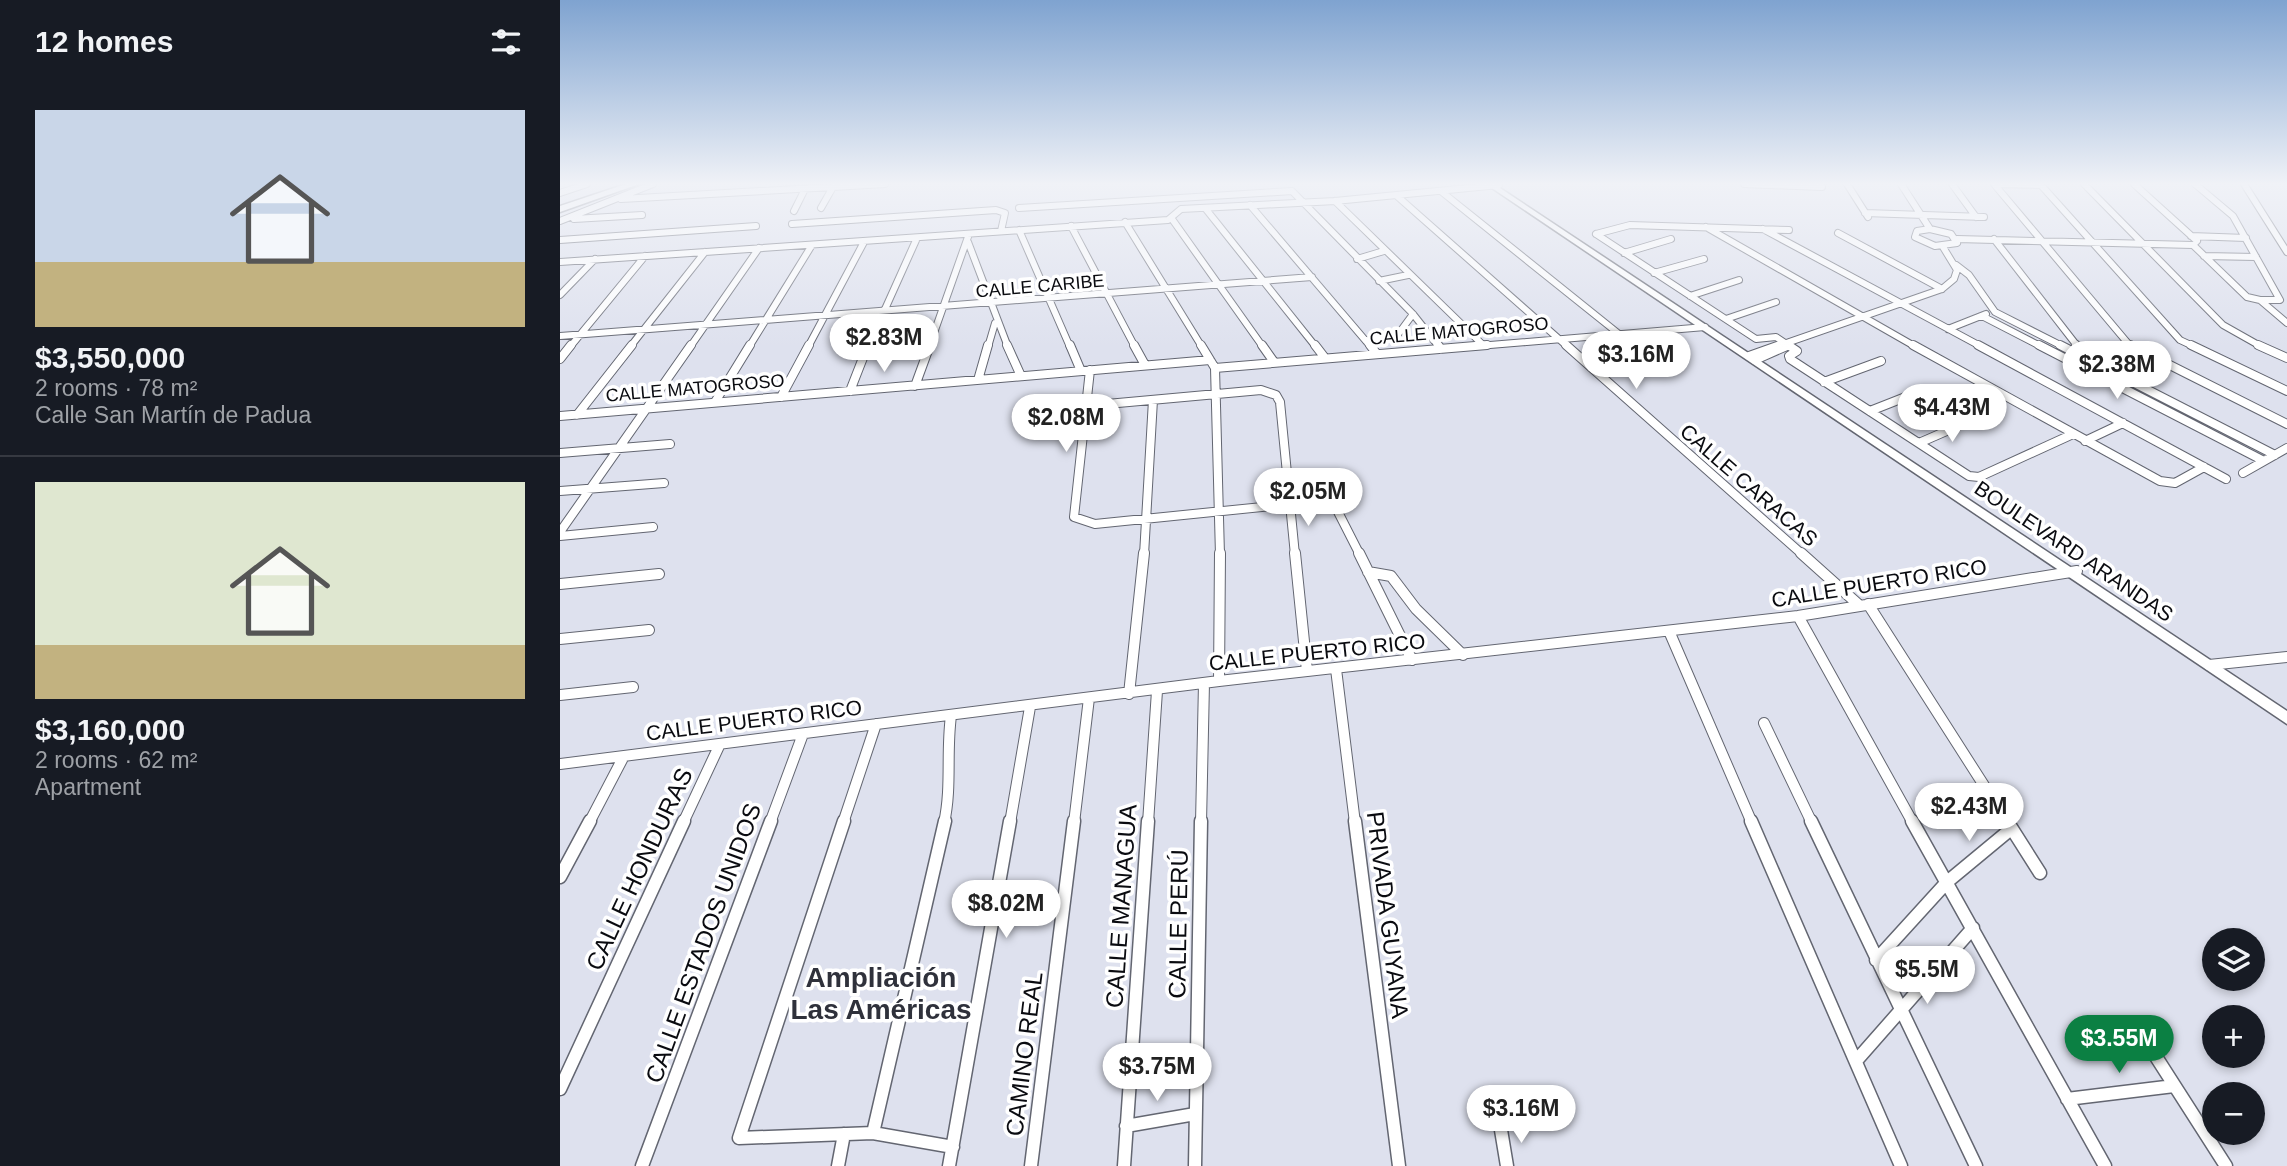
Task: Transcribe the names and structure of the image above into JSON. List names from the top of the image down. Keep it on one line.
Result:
{"streets":{"main road":["BOULEVARD ARANDAS"],"street":["CALLE CARIBE","CALLE MATOGROSO","CALLE CARACAS","CALLE PUERTO RICO","CALLE HONDURAS","CALLE MANAGUA","PRIVADA GUYANA","CALLE PERÚ","CALLE ESTADOS UNIDOS","CAMINO REAL"]},"crossings":[["CALLE MATOGROSO","CALLE CARACAS"],["CALLE MATOGROSO","BOULEVARD ARANDAS"],["CALLE CARACAS","CALLE PUERTO RICO"],["BOULEVARD ARANDAS","CALLE PUERTO RICO"],["CALLE PUERTO RICO","CALLE HONDURAS"],["CALLE PUERTO RICO","CALLE MANAGUA"],["CALLE PUERTO RICO","PRIVADA GUYANA"],["CALLE PUERTO RICO","CALLE PERÚ"],["CALLE PUERTO RICO","CALLE ESTADOS UNIDOS"],["CALLE PUERTO RICO","CAMINO REAL"]],"districts":["Ampliación Las Américas"],"page":{"heading":"12 homes","list":[{"name":"$3,550,000","note":"2 rooms · 78 m² · Calle San Martín de Padua"},{"name":"$3,160,000","note":"2 rooms · 62 m² · Apartment"}],"price":["$2.83M","$3.16M","$2.38M","$4.43M","$2.08M","$2.05M","$2.43M","$8.02M","$5.5M","$3.55M","$3.75M","$3.16M"],"map_buttons":["+","−"]}}
